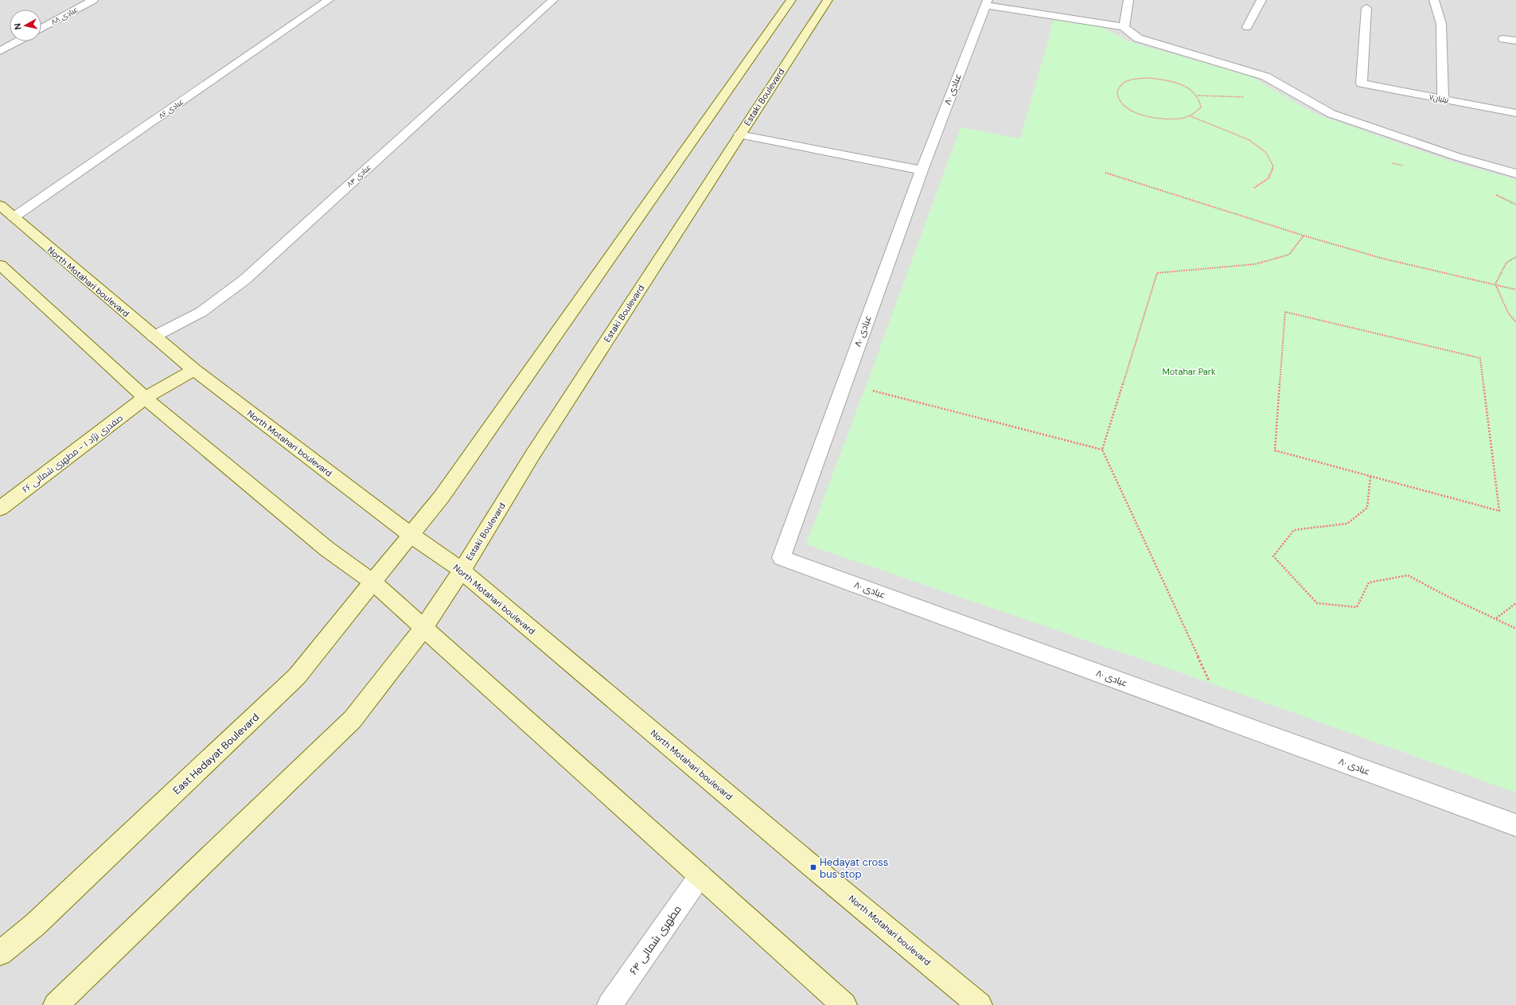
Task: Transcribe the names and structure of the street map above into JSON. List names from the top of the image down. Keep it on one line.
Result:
{"streets":{"main road":["Estaki Boulevard","North Motahari boulevard","صفدری نژاد ۱ - مطهری شمالی ۶۶","East Hedayat Boulevard"],"street":["عبادی ۸۸","عبادی ۸۰","نیلیان۷","عبادی ۸۶","عبادی ۸۴","مطهری شمالی ۶۴"]},"crossings":[["Estaki Boulevard","North Motahari boulevard"],["عبادی ۸۶","North Motahari boulevard"],["عبادی ۸۴","North Motahari boulevard"],["North Motahari boulevard","صفدری نژاد ۱ - مطهری شمالی ۶۶"],["North Motahari boulevard","East Hedayat Boulevard"]],"parks":["Motahar Park"],"places":{"transit":["Hedayat cross bus stop"]},"north":"left"}
